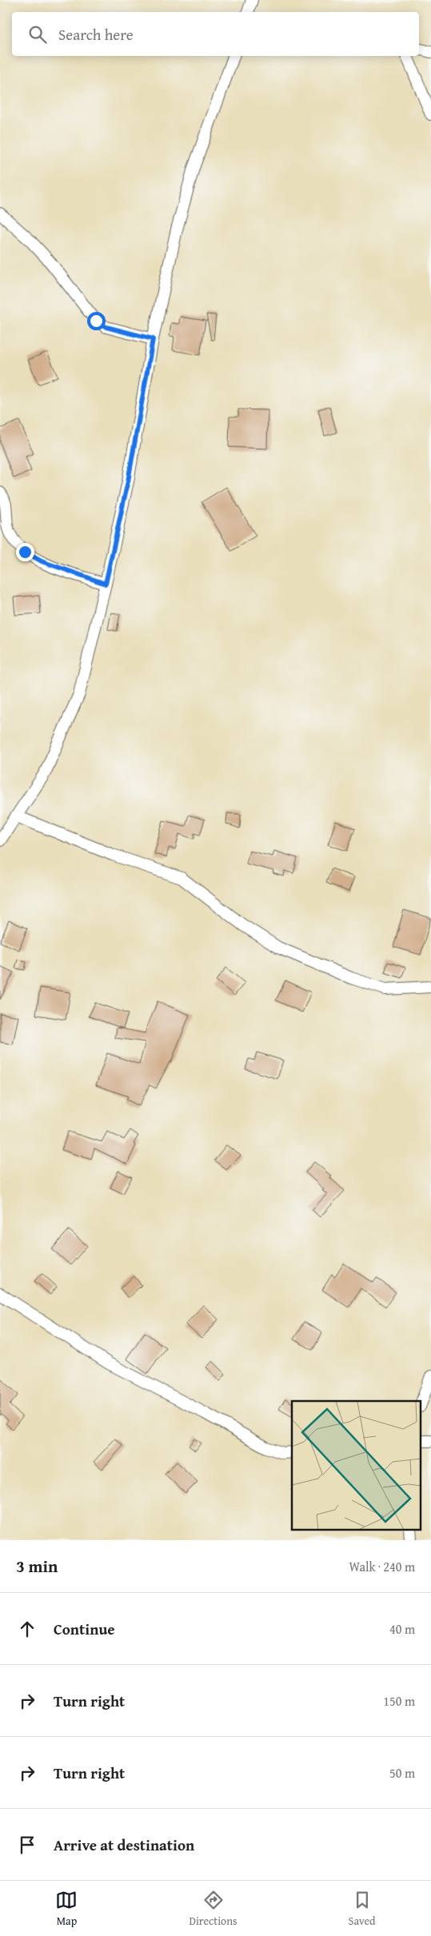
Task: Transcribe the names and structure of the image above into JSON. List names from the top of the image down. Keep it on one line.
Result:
{"page":{"search":"Search here","heading":["3 min","Walk · 240 m"],"list":[["Continue","40 m"],["Turn right","150 m"],["Turn right","50 m"],"Arrive at destination"],"nav":["Map","Directions","Saved"]}}
